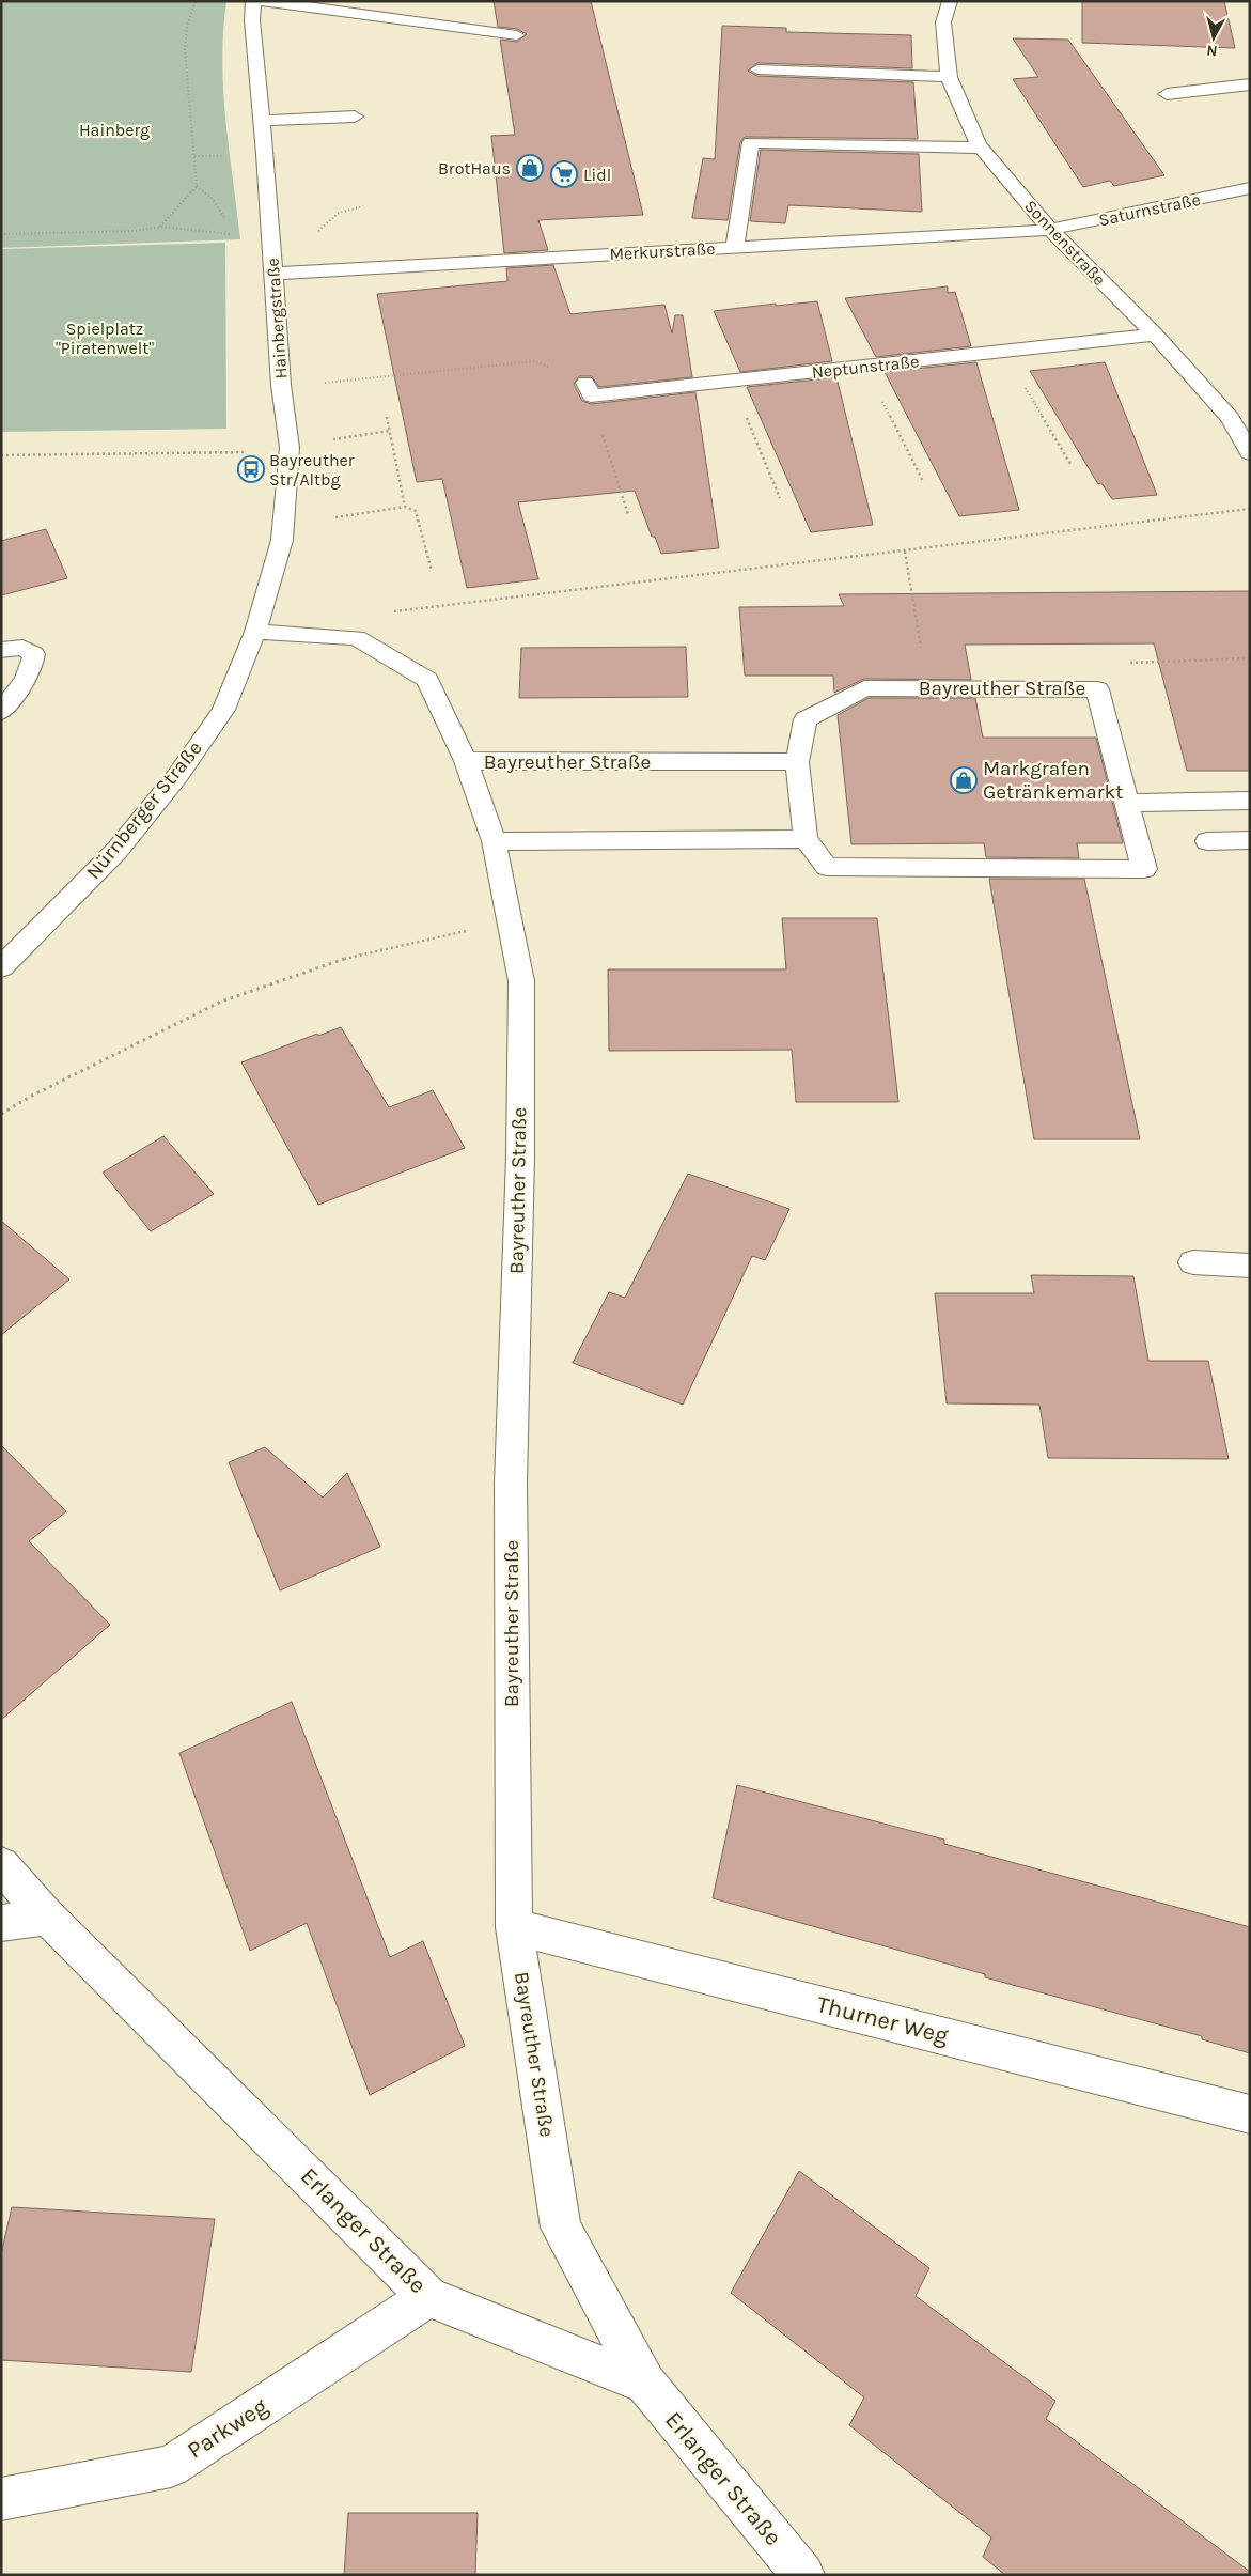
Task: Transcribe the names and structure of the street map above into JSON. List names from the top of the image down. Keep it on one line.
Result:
{"streets":{"street":["Saturnstraße","Sonnenstraße","Merkurstraße","Hainbergstraße","Neptunstraße","Bayreuther Straße","Nürnberger Straße","Thurner Weg","Erlanger Straße","Parkweg"]},"crossings":[["Saturnstraße","Sonnenstraße"],["Saturnstraße","Merkurstraße"],["Sonnenstraße","Merkurstraße"],["Sonnenstraße","Neptunstraße"],["Merkurstraße","Hainbergstraße"],["Hainbergstraße","Bayreuther Straße"],["Hainbergstraße","Nürnberger Straße"],["Bayreuther Straße","Nürnberger Straße"],["Bayreuther Straße","Thurner Weg"],["Bayreuther Straße","Erlanger Straße"],["Erlanger Straße","Parkweg"]],"parks":["Hainberg","Spielplatz \"Piratenwelt\""],"places":{"shop":["BrotHaus","Markgrafen Getränkemarkt"],"supermarket":["Lidl"],"bus stop":["Bayreuther Str/Altbg"]},"north":"bottom"}
